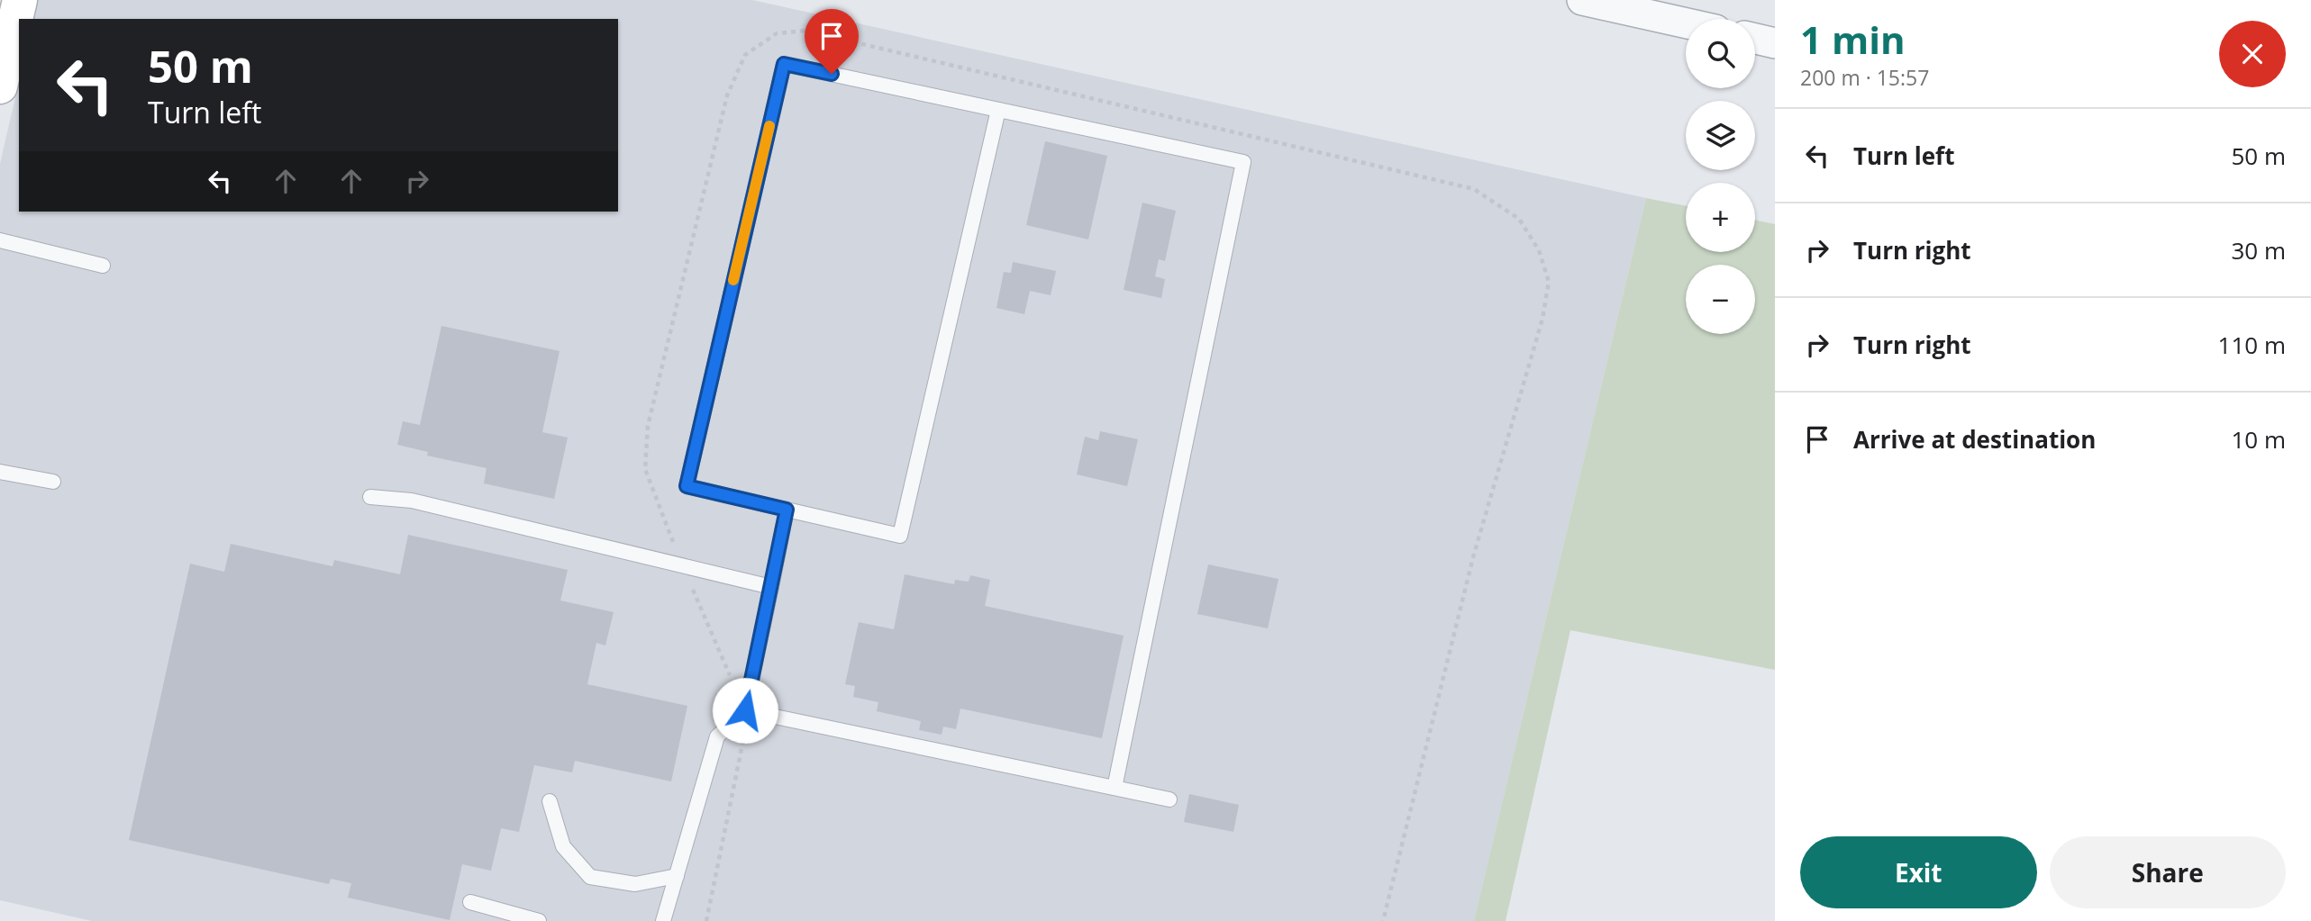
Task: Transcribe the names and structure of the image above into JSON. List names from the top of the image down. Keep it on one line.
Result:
{"page":{"heading":["1 min","200 m · 15:57"],"map_buttons":["+","−"],"turn":["50 m","Turn left"],"list":[{"name":"Turn left","value":"50 m"},{"name":"Turn right","value":"30 m"},{"name":"Turn right","value":"110 m"},{"name":"Arrive at destination","value":"10 m"}],"buttons":["Exit","Share"]}}
